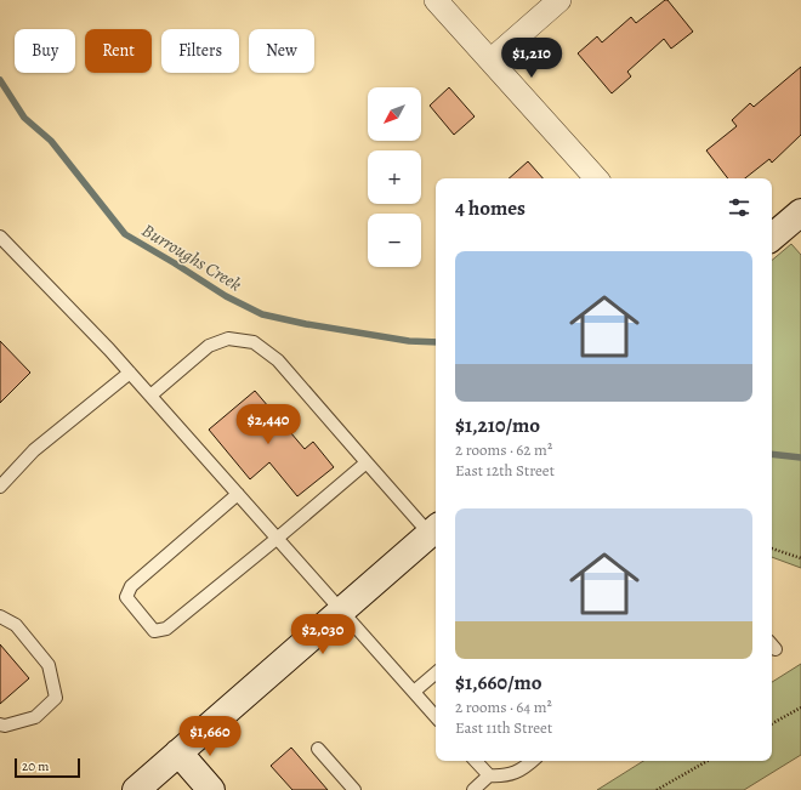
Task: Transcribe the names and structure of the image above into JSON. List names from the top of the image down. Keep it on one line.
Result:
{"water":["Burroughs Creek"],"scale_bar":"20 m","north":"bottom left","page":{"chip":["Buy","Rent","Filters","New"],"price":["$1,210","$2,440","$2,030","$1,660"],"map_buttons":["+","−"],"heading":"4 homes","list":[{"name":"$1,210/mo","note":"2 rooms · 62 m² · East 12th Street"},{"name":"$1,660/mo","note":"2 rooms · 64 m² · East 11th Street"}],"scale":"20 m"}}
